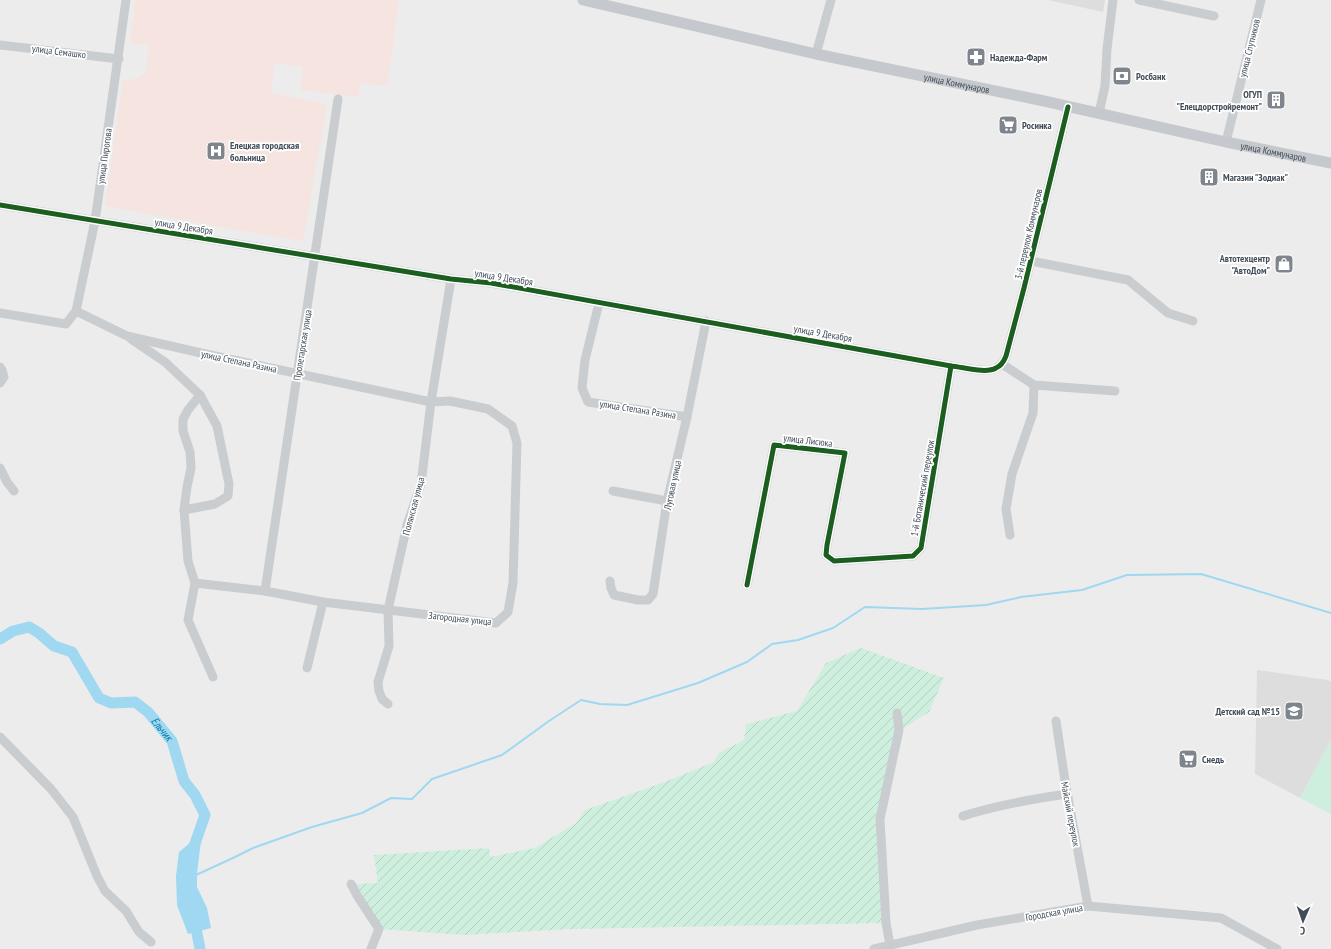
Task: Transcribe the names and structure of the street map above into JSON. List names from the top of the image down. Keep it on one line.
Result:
{"streets":{"main road":["улица Коммунаров"],"street":["улица Спутников","улица Семашко","улица Пирогова","улица 9 Декабря","3-й переулок Коммунаров","Пролетарская улица","улица Степана Разина","улица Лисюка","Луговая улица","1-й Ботанический переулок","Полянская улица","Загородная улица","Майский переулок","Городская улица"]},"crossings":[["улица Спутников","улица Коммунаров"],["улица Семашко","улица Пирогова"],["улица Коммунаров","3-й переулок Коммунаров"],["улица Пирогова","улица 9 Декабря"],["улица Пирогова","улица Степана Разина"],["улица 9 Декабря","3-й переулок Коммунаров"],["улица 9 Декабря","Пролетарская улица"],["улица 9 Декабря","улица Степана Разина"],["улица 9 Декабря","Луговая улица"],["улица 9 Декабря","1-й Ботанический переулок"],["улица 9 Декабря","Полянская улица"],["Пролетарская улица","улица Степана Разина"],["Пролетарская улица","Загородная улица"],["улица Степана Разина","Луговая улица"],["улица Степана Разина","Полянская улица"],["улица Степана Разина","Загородная улица"],["улица Лисюка","1-й Ботанический переулок"],["Полянская улица","Загородная улица"],["Майский переулок","Городская улица"]],"water":["Ельчик"],"places":{"pharmacy":["Надежда-Фарм"],"bank":["Росбанк"],"building":["ОГУП \"Елецдорстройремонт\"","Магазин \"Зодиак\""],"supermarket":["Росинка","Снедь"],"hospital":["Елецкая городская больница"],"shop":["Автотехцентр \"АвтоДом\""],"school or university":["Детский сад №15"]},"north":"bottom"}
